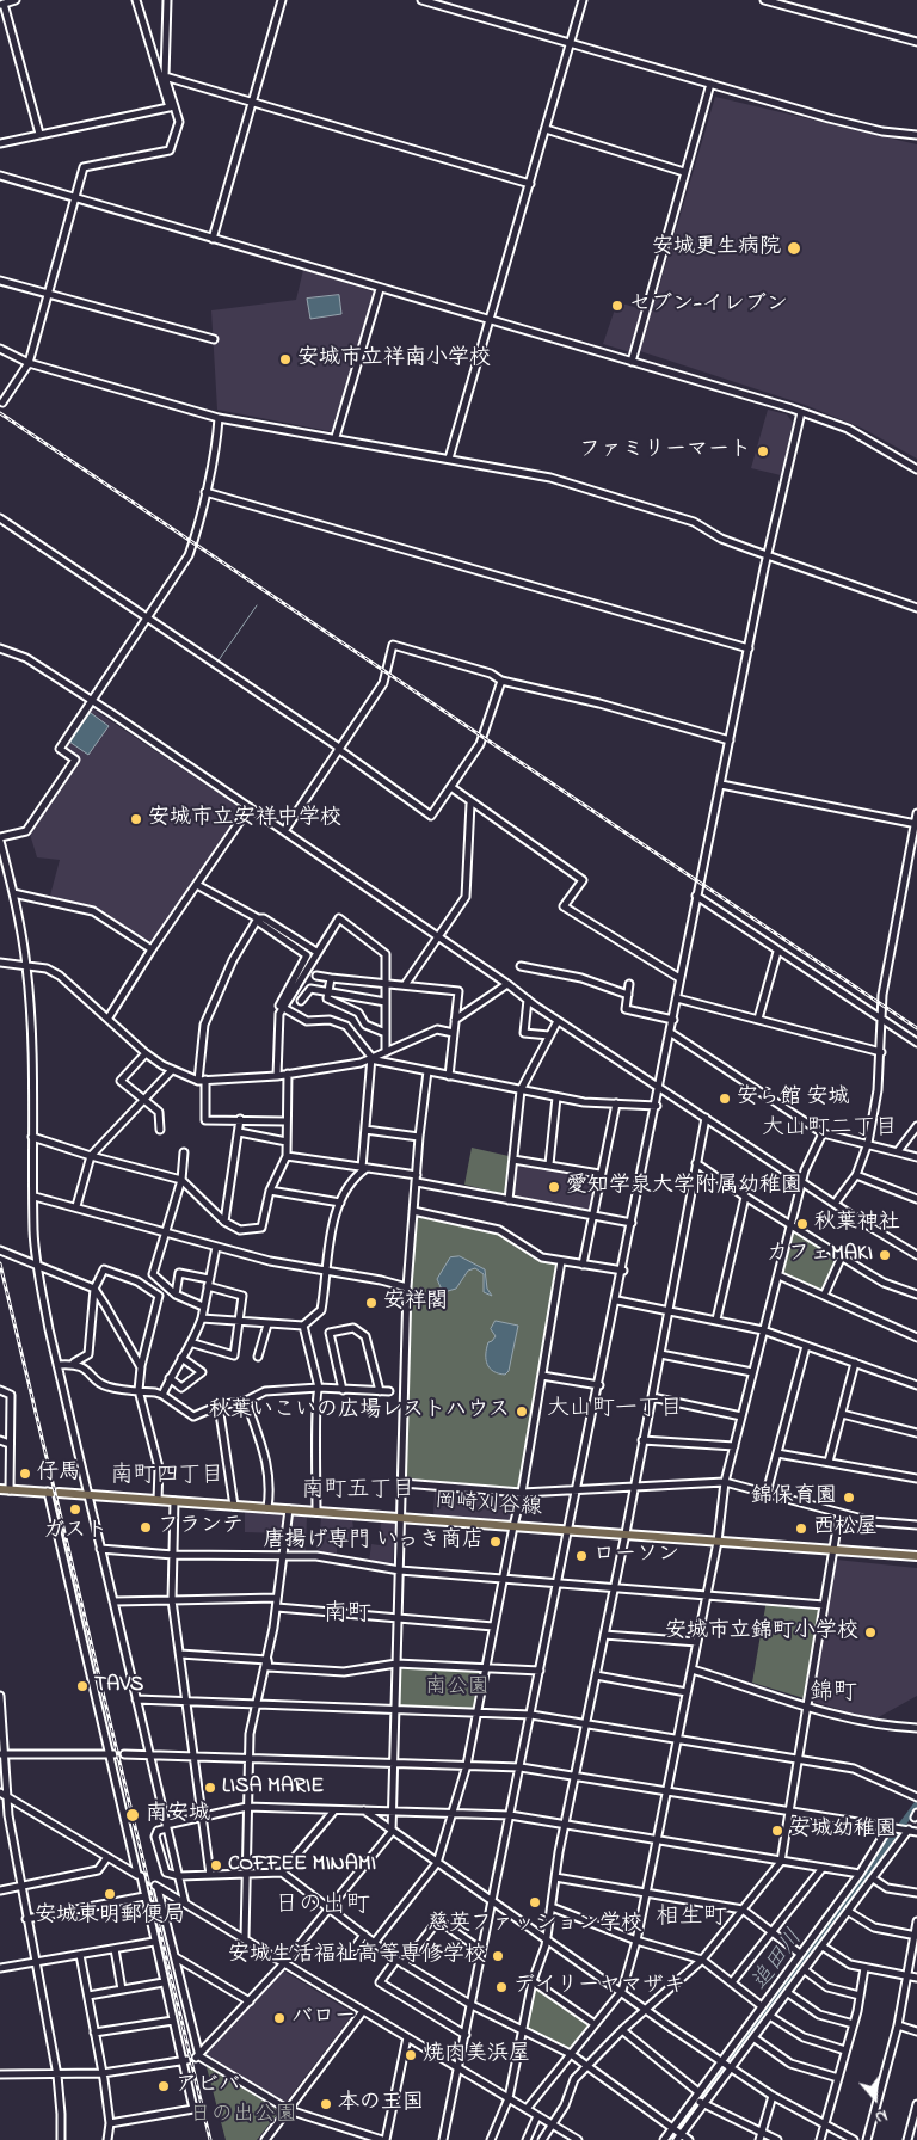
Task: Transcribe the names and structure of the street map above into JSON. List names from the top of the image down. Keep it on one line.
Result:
{"streets":{"main road":["岡崎刈谷線"]},"districts":["大山町二丁目","大山町一丁目","南町四丁目","南町五丁目","南町","錦町","日の出町","相生町"],"water":["追田川"],"parks":["南公園","日の出公園"],"places":["安城更生病院","セブン-イレブン","安城市立祥南小学校","ファミリーマート","安城市立安祥中学校","安ら館 安城","愛知学泉大学附属幼稚園","秋葉神社","カフェMAKI","安祥閣","秋葉いこいの広場レストハウス","仔馬","錦保育園","ガスト","フランテ","西松屋","唐揚げ専門 いっき商店","ローソン","安城市立錦町小学校","TAVS","LISA MARIE","南安城","安城幼稚園","COFFEE MINAMI","安城東明郵便局","慈英ファッション学校","安城生活福祉高等専修学校","デイリーヤマザキ","バロー","焼肉美浜屋","アビバ","本の王国"],"north":"bottom"}
